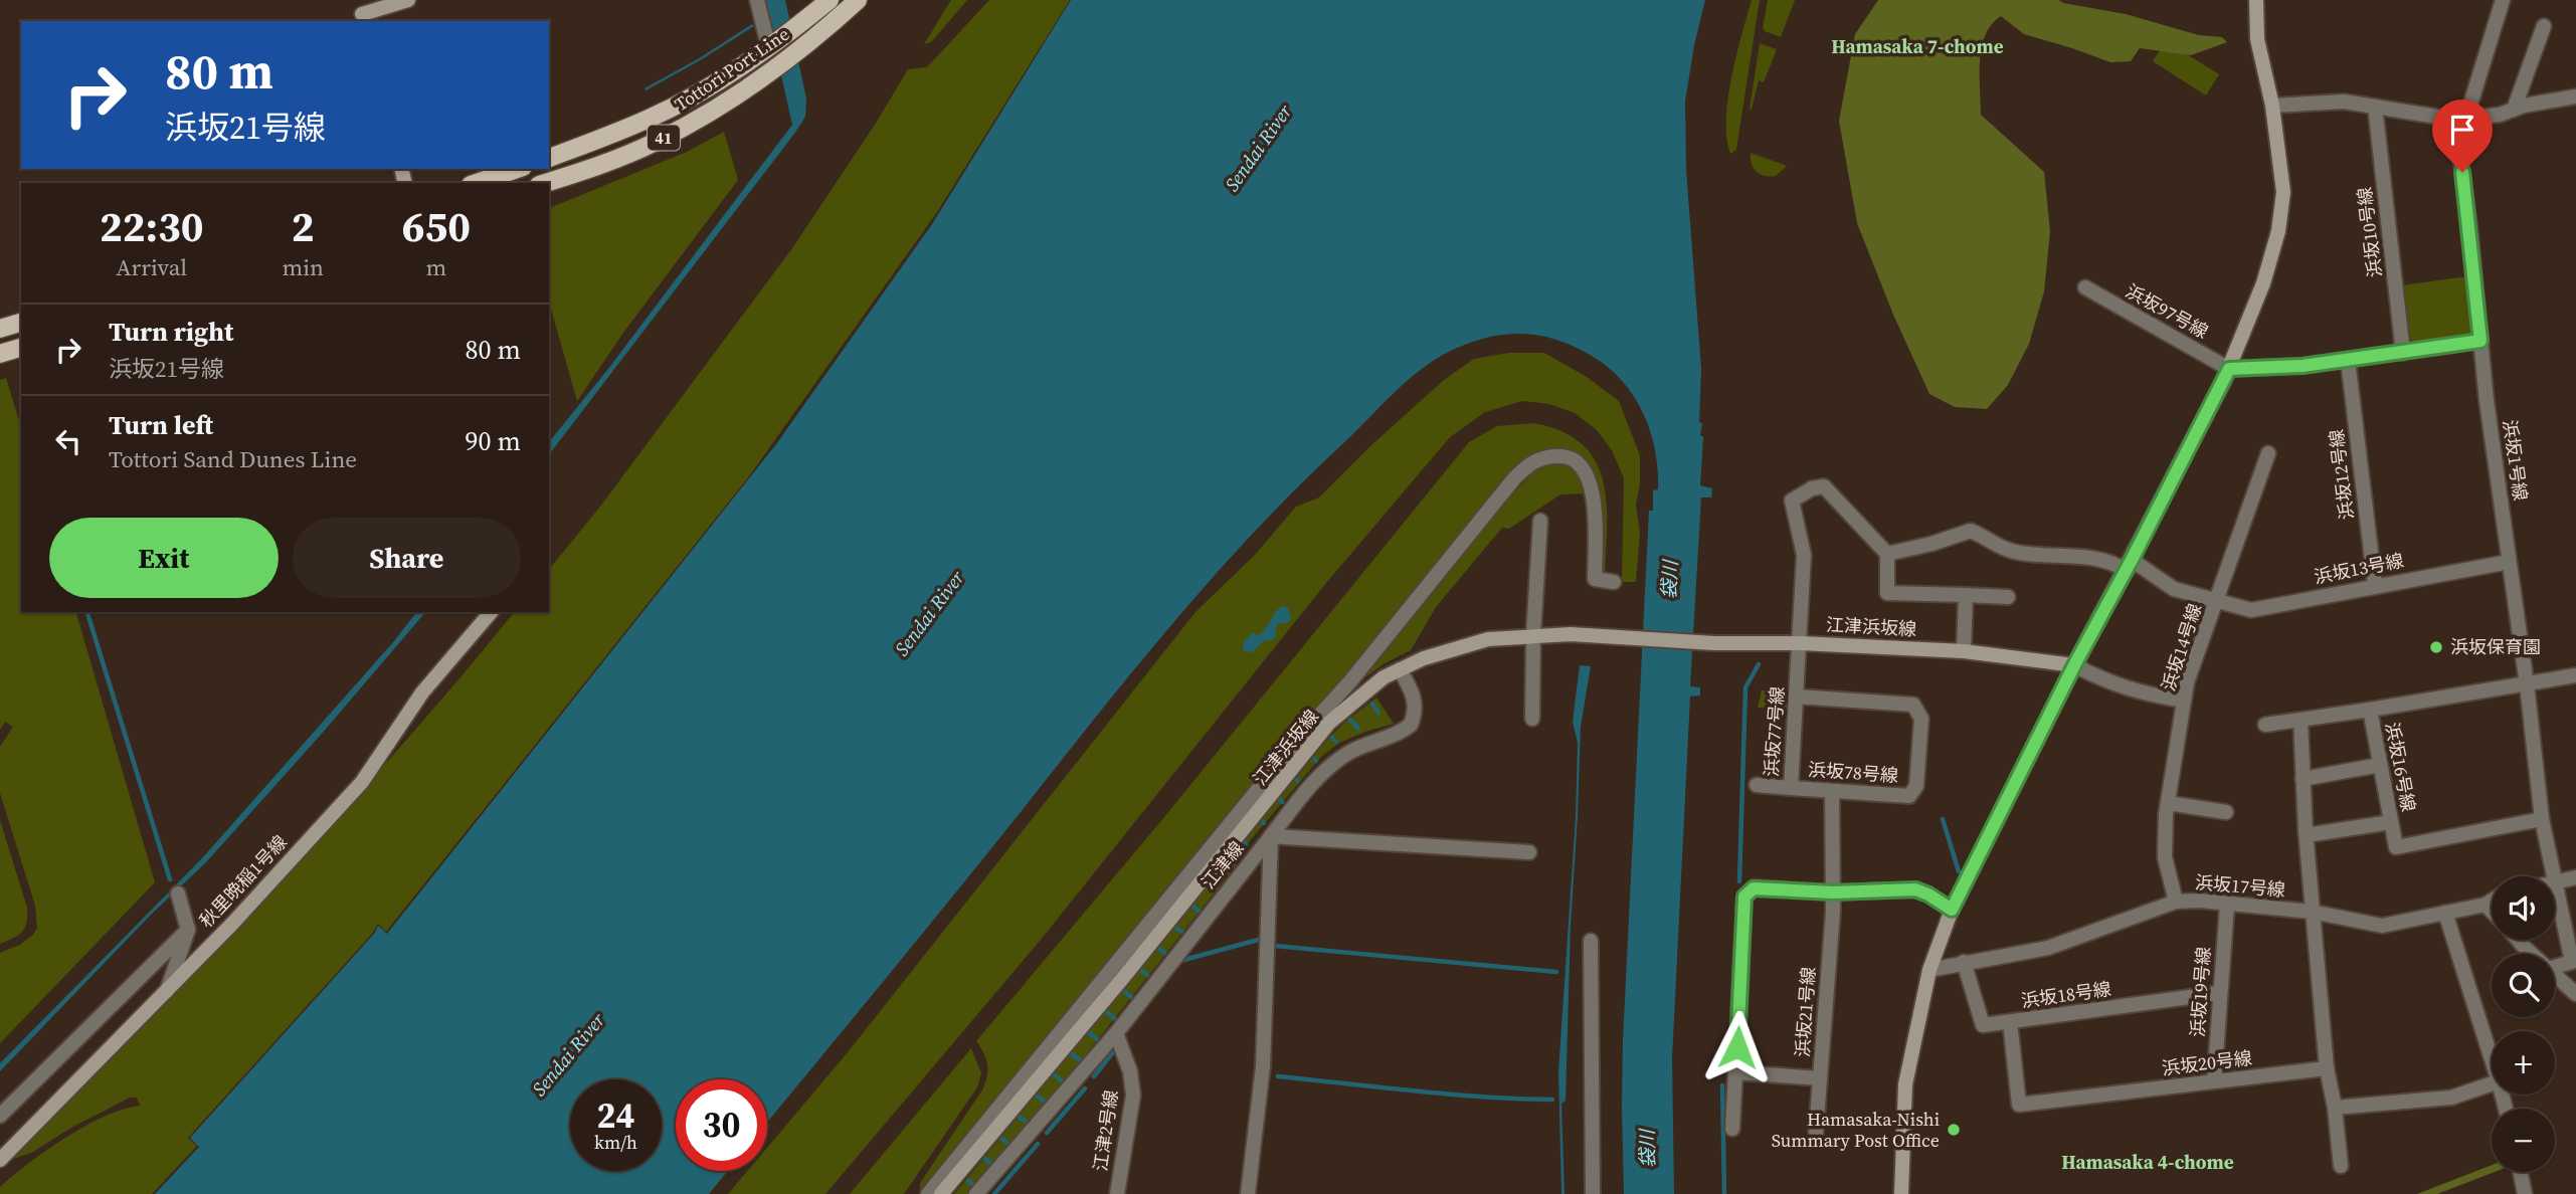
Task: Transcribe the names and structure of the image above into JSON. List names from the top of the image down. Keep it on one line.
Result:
{"streets":{"main road":["Tottori Port Line","41"],"street":["浜坂10号線","浜坂97号線","浜坂1号線","浜坂12号線","浜坂13号線","江津浜坂線","浜坂14号線","浜坂77号線","浜坂16号線","浜坂78号線","江津線","秋里晩稲1号線","浜坂17号線","浜坂19号線","浜坂18号線","浜坂21号線","浜坂20号線","江津2号線"]},"crossings":[["浜坂1号線","浜坂13号線"],["浜坂1号線","浜坂16号線"],["浜坂12号線","浜坂13号線"],["浜坂13号線","浜坂14号線"],["浜坂13号線","浜坂77号線"],["江津浜坂線","浜坂77号線"],["浜坂14号線","浜坂17号線"],["浜坂77号線","浜坂78号線"],["浜坂78号線","浜坂21号線"],["江津線","江津2号線"],["浜坂17号線","浜坂19号線"],["浜坂17号線","浜坂18号線"],["浜坂19号線","浜坂18号線"],["浜坂19号線","浜坂20号線"],["浜坂18号線","浜坂20号線"]],"districts":["Hamasaka 7-chome","Hamasaka 4-chome"],"water":["Sendai River","袋川"],"places":["浜坂保育園","Hamasaka-Nishi Summary Post Office"],"page":{"turn":["80 m","浜坂21号線"],"eta":["22:30","Arrival","2","min","650","m"],"list":[{"name":"Turn right","note":"浜坂21号線","value":"80 m"},{"name":"Turn left","note":"Tottori Sand Dunes Line","value":"90 m"}],"buttons":["Exit","Share"],"map_buttons":["+","−"],"speed":"24 km/h","limit":"30"}}
